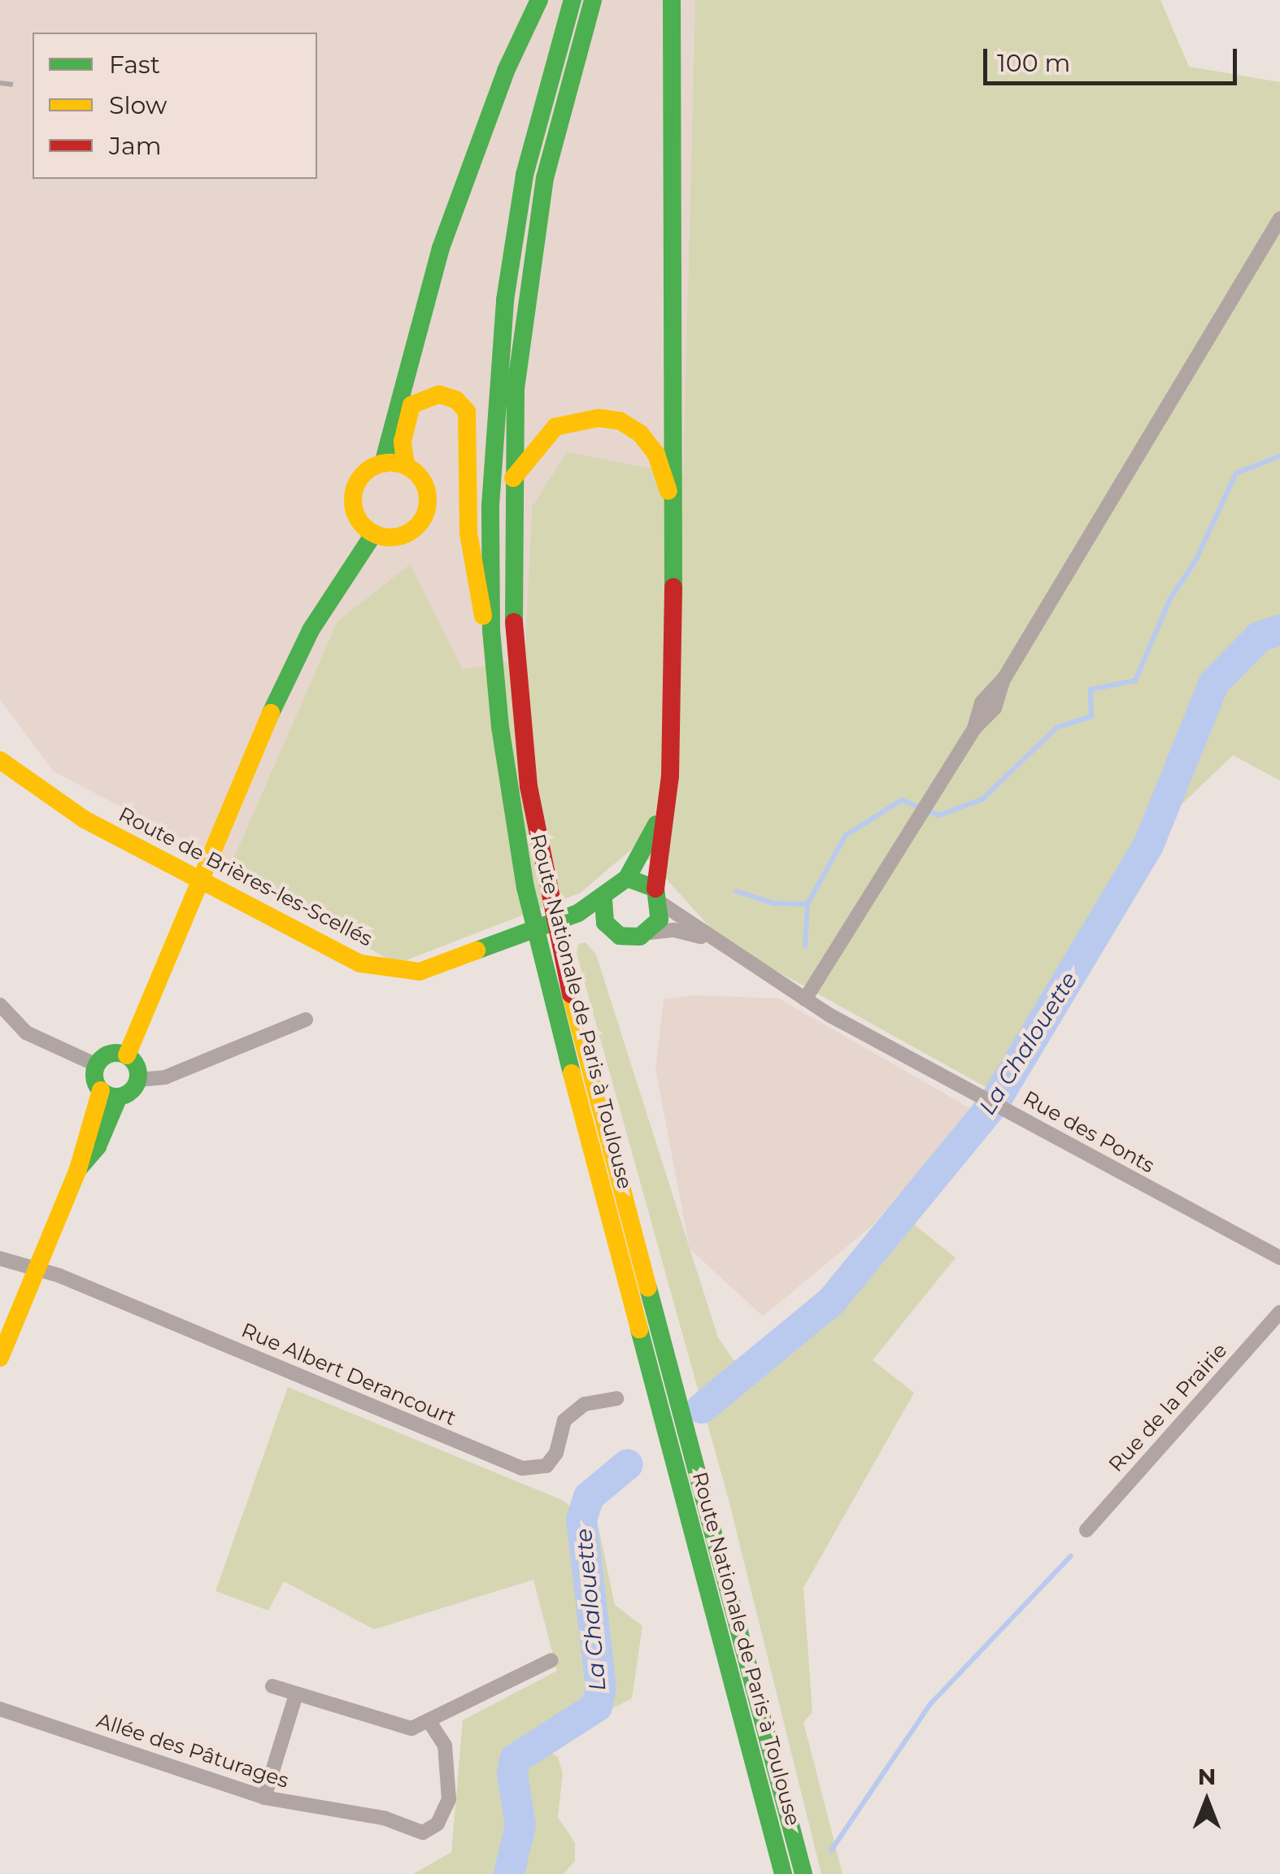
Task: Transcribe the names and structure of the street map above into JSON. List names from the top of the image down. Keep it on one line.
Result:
{"streets":{"main road":["Route de Brières-les-Scellés","Route Nationale de Paris à Toulouse"],"street":["Rue des Ponts","Rue Albert Derancourt","Rue de la Prairie","Allée des Pâturages"]},"crossings":[["Route de Brières-les-Scellés","Rue des Ponts"]],"water":["La Chalouette"],"legend":["Fast","Slow","Jam"],"scale_bar":"100 m","north":"top"}
